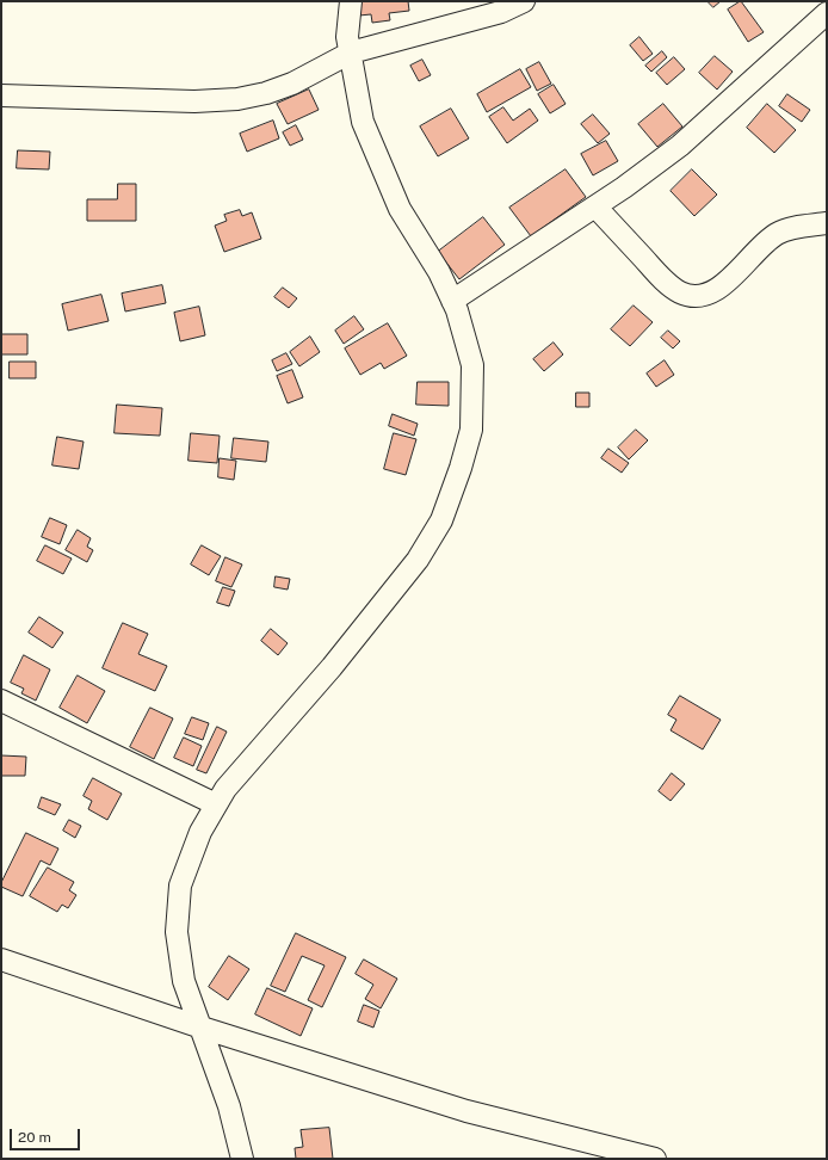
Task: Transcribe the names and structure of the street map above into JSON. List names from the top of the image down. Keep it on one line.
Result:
{"scale_bar":"20 m"}
